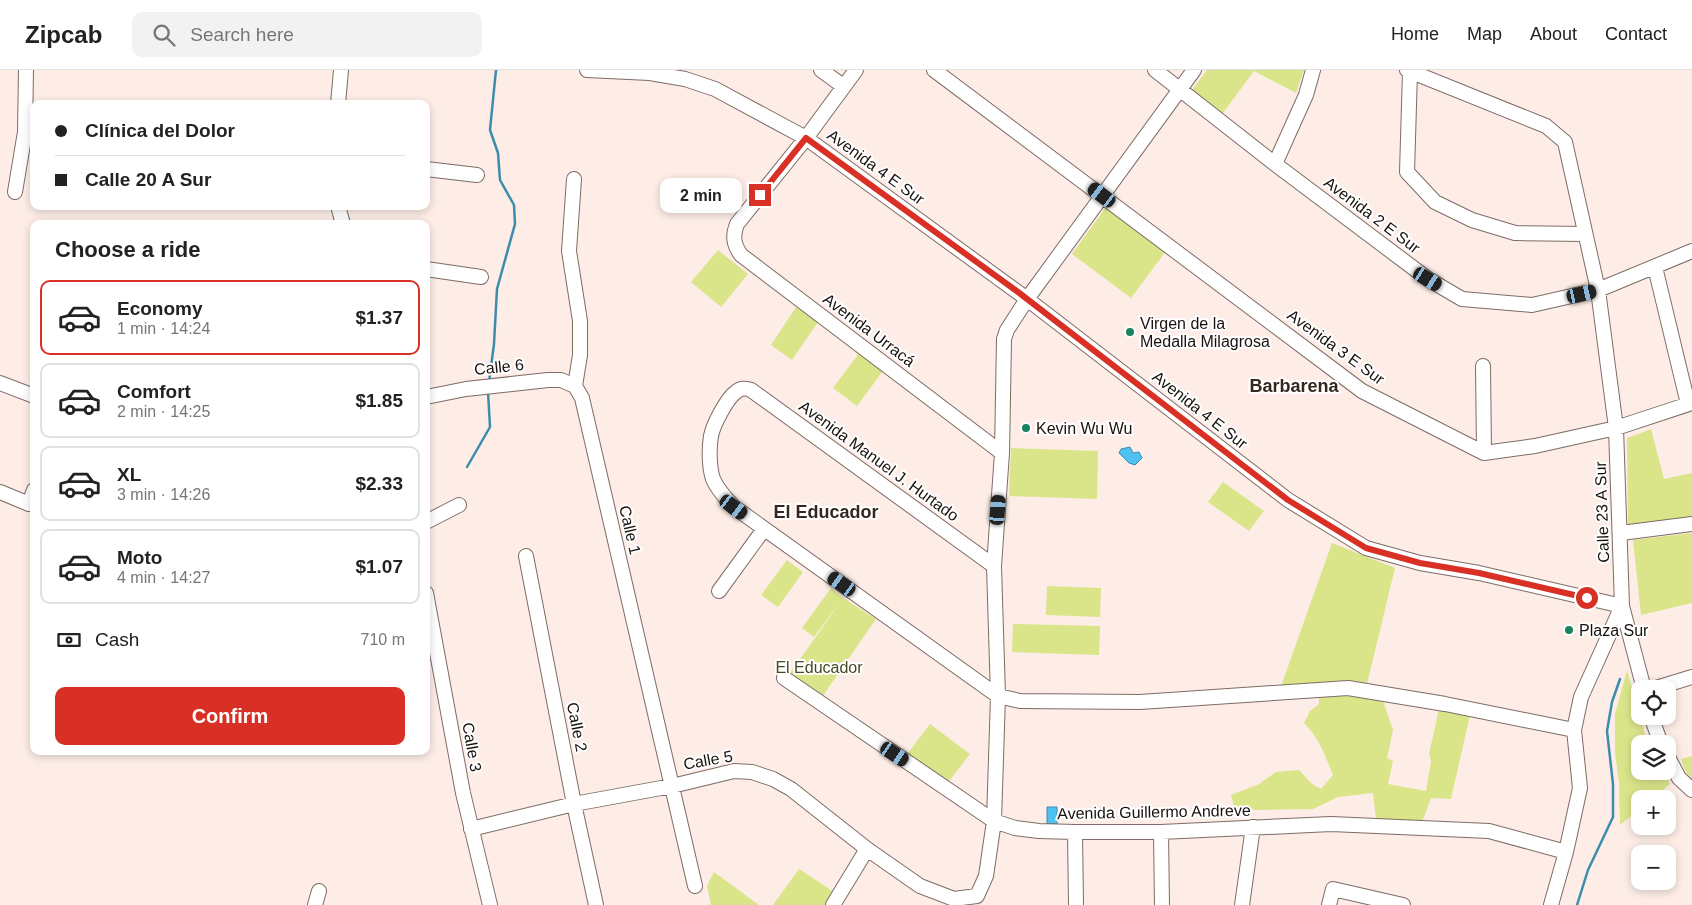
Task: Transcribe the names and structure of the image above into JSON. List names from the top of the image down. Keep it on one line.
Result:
{"streets":{"street":["Avenida 4 E Sur","Avenida 2 E Sur","Avenida Urracá","Avenida 3 E Sur","Calle 6","Avenida Manuel J. Hurtado","Calle 23 A Sur","Calle 1","Calle 2","Calle 3","Calle 5","Avenida Guillermo Andreve"]},"crossings":[["Avenida 4 E Sur","Avenida Urracá"],["Avenida 4 E Sur","Calle 23 A Sur"],["Avenida 2 E Sur","Calle 23 A Sur"],["Calle 6","Calle 1"],["Calle 23 A Sur","Avenida Guillermo Andreve"],["Calle 1","Calle 5"],["Calle 2","Calle 5"],["Calle 3","Calle 5"],["Calle 5","Avenida Guillermo Andreve"]],"districts":["Barbarena","El Educador"],"parks":["El Educador"],"places":["Virgen de la Medalla Milagrosa","Kevin Wu Wu","Plaza Sur"],"page":{"header":"Zipcab","search":"Search here","nav":["Home","Map","About","Contact"],"banner":["Clínica del Dolor","Calle 20 A Sur"],"bubble":"2 min","heading":"Choose a ride","list":[{"name":"Economy","note":"1 min · 14:24","value":"$1.37"},{"name":"Comfort","note":"2 min · 14:25","value":"$1.85"},{"name":"XL","note":"3 min · 14:26","value":"$2.33"},{"name":"Moto","note":"4 min · 14:27","value":"$1.07"}],"pay":["Cash","710 m"],"buttons":"Confirm","map_buttons":["+","−"]}}
